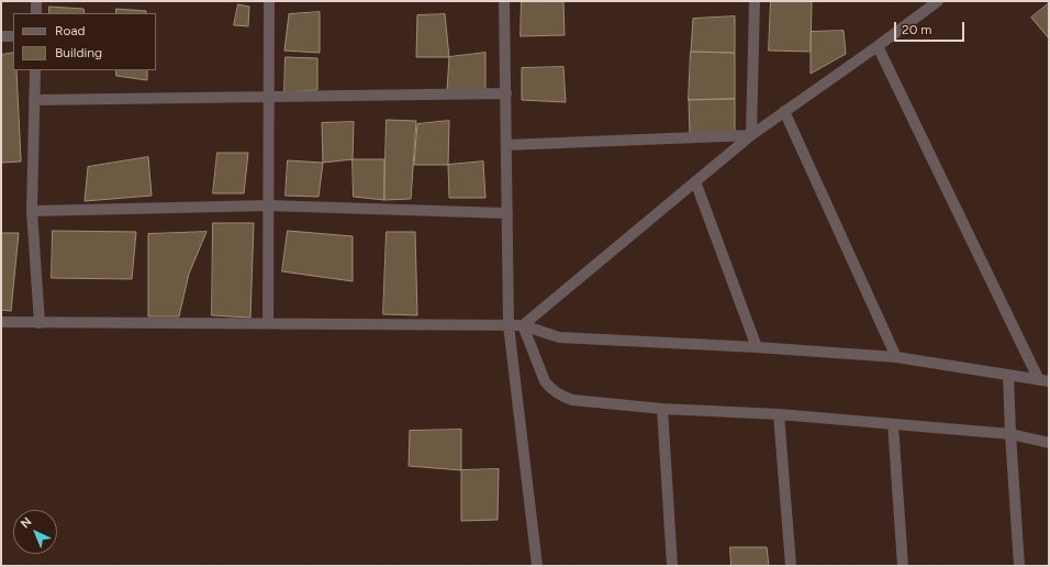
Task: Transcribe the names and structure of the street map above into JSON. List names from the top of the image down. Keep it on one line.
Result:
{"legend":["Road","Building"],"scale_bar":"20 m","north":"top left"}
